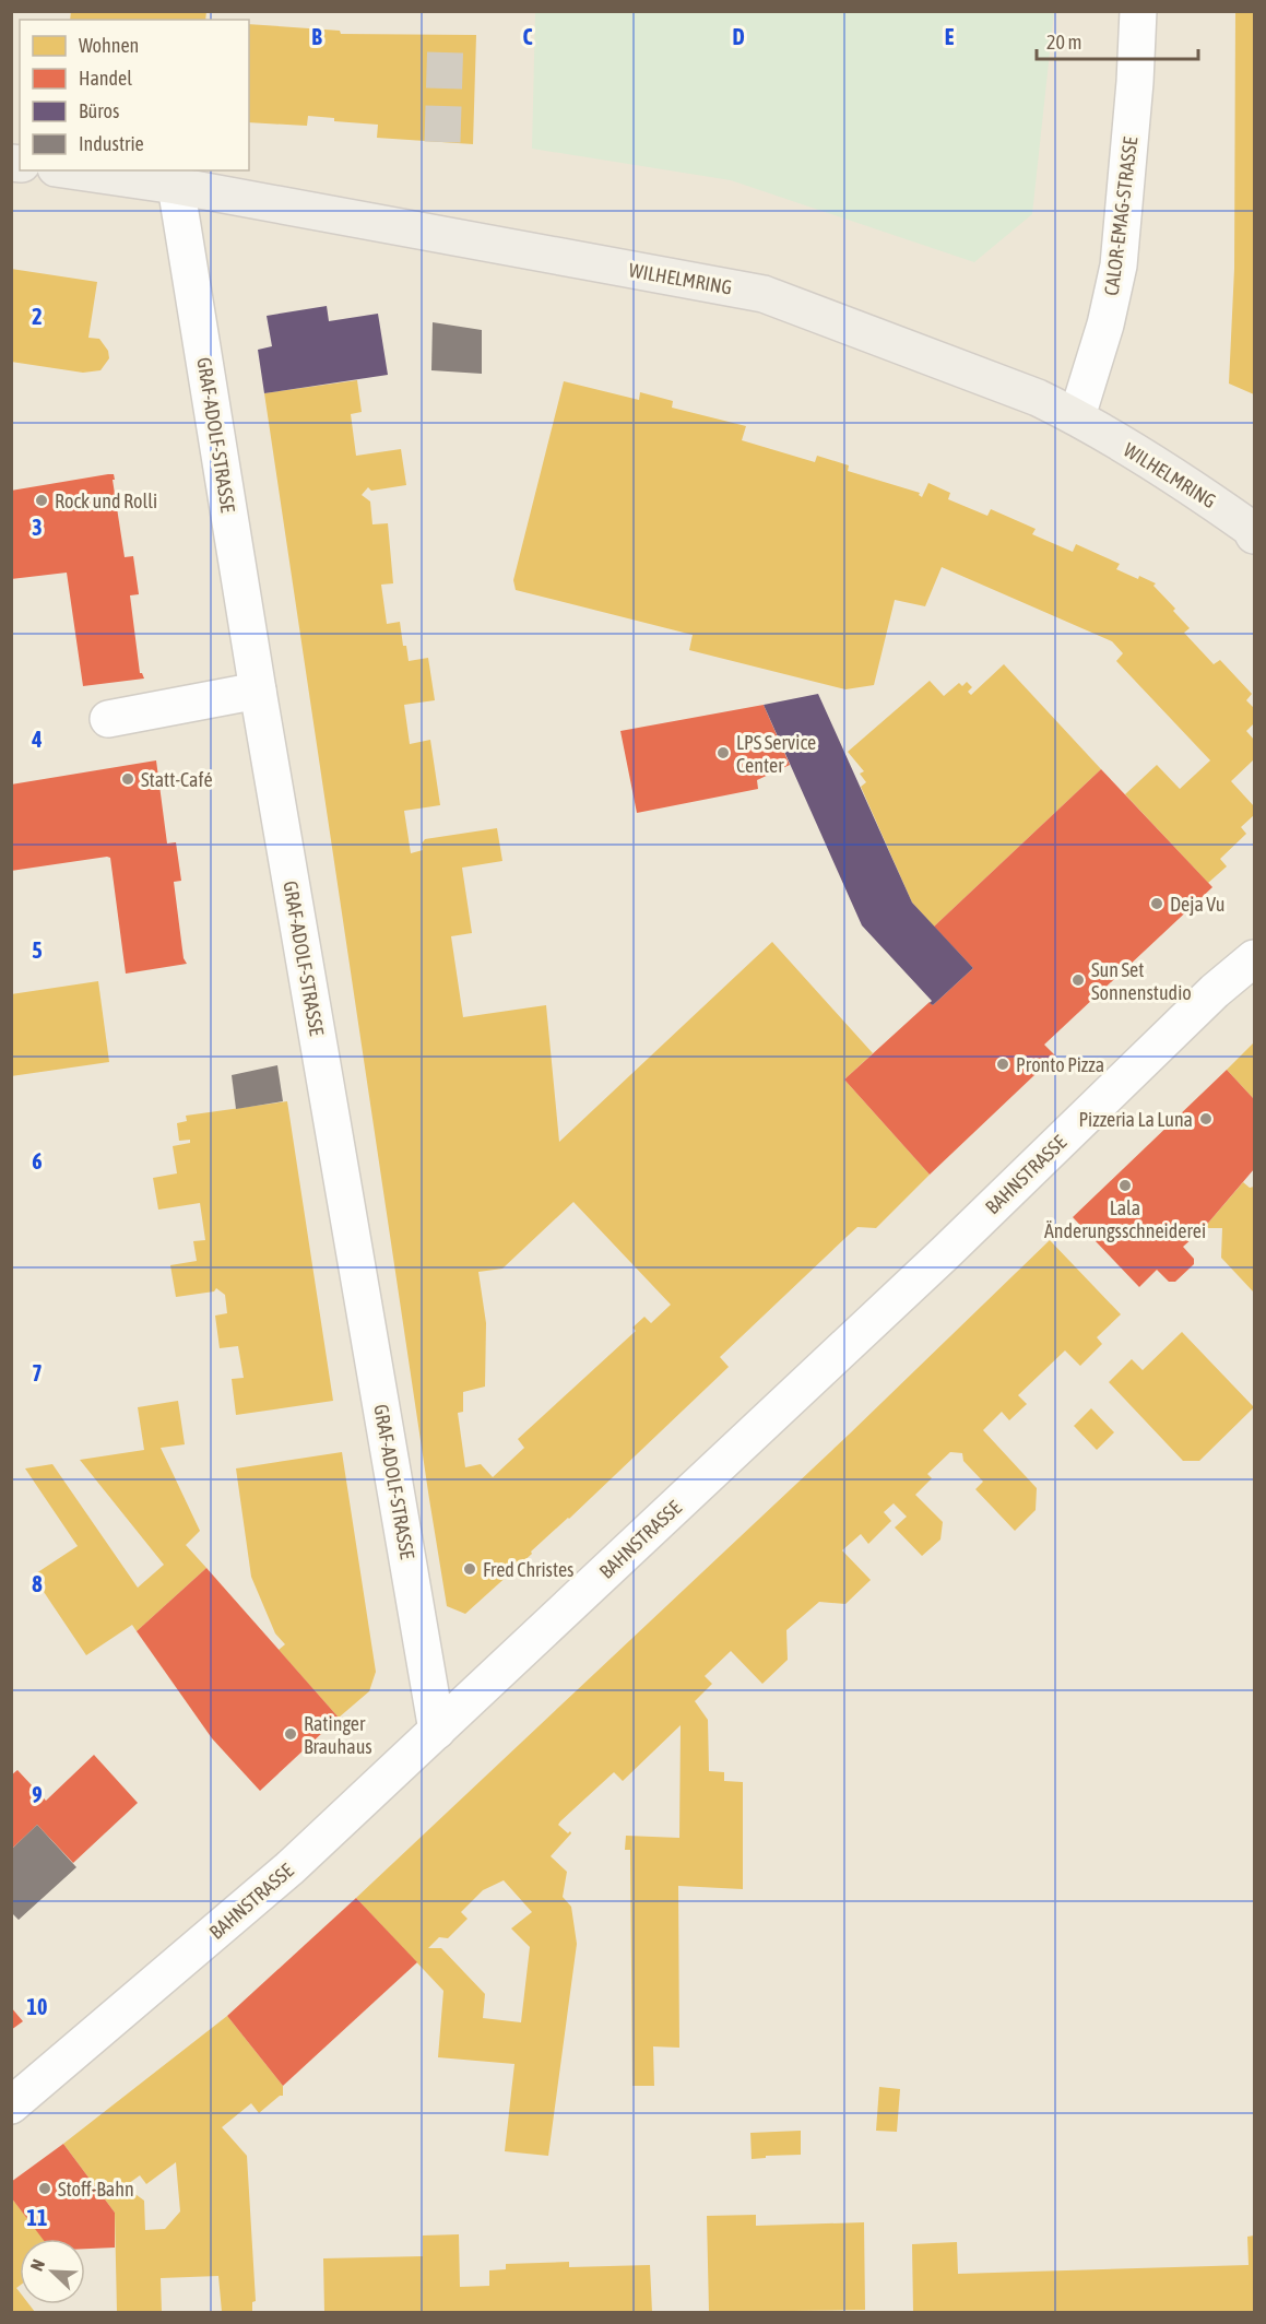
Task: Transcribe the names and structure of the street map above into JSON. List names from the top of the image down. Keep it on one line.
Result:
{"streets":{"main road":["WILHELMRING"],"street":["CALOR-EMAG-STRASSE","GRAF-ADOLF-STRASSE","BAHNSTRASSE"]},"crossings":[["CALOR-EMAG-STRASSE","WILHELMRING"],["WILHELMRING","GRAF-ADOLF-STRASSE"],["GRAF-ADOLF-STRASSE","BAHNSTRASSE"]],"places":["Rock und Rolli","LPS Service Center","Statt-Café","Deja Vu","Sun Set Sonnenstudio","Pronto Pizza","Pizzeria La Luna","Lala Änderungsschneiderei","Fred Christes","Ratinger Brauhaus","Stoff-Bahn"],"legend":["Wohnen","Handel","Büros","Industrie"],"scale_bar":"20 m","north":"top left","grid":{"columns":["B","C","D","E"],"rows":["2","3","4","5","6","7","8","9","10","11"]}}
